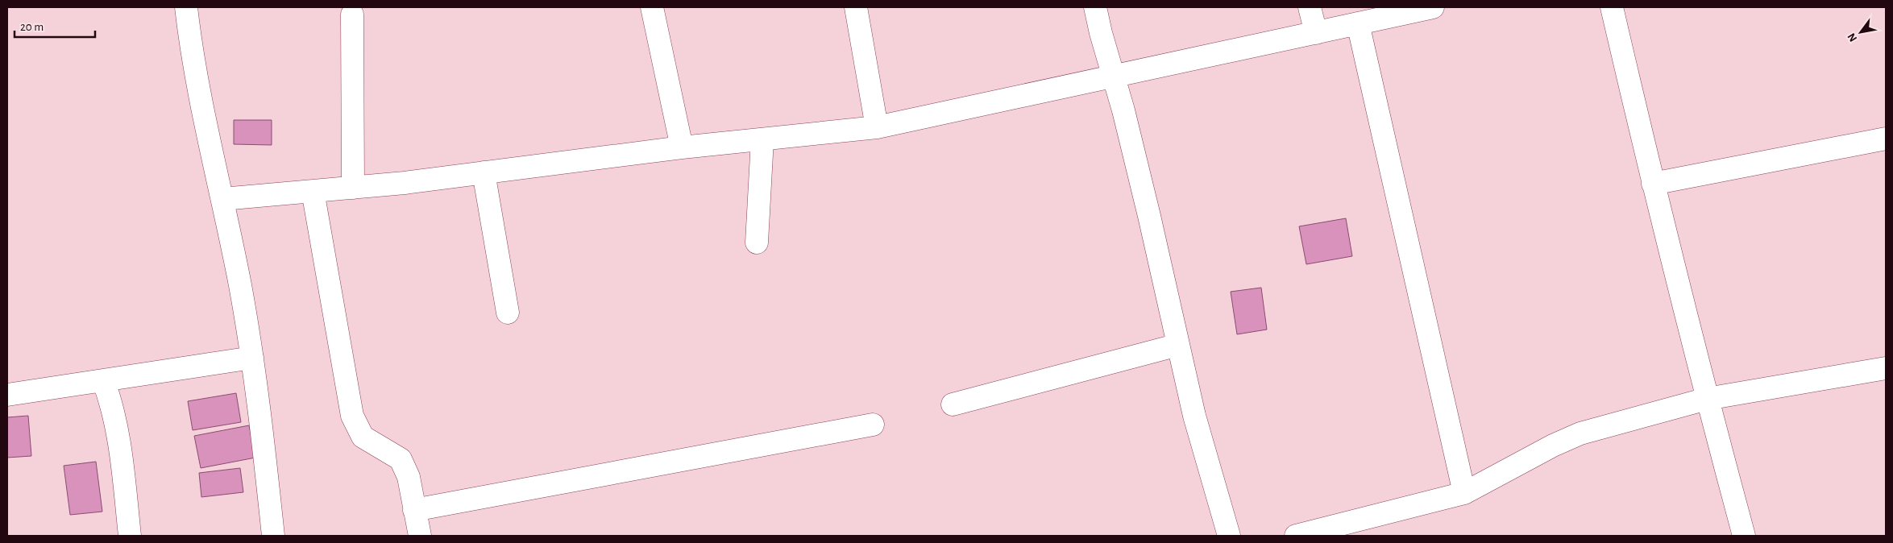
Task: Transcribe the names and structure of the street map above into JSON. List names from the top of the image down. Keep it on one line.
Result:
{"scale_bar":"20 m","north":"bottom left"}
